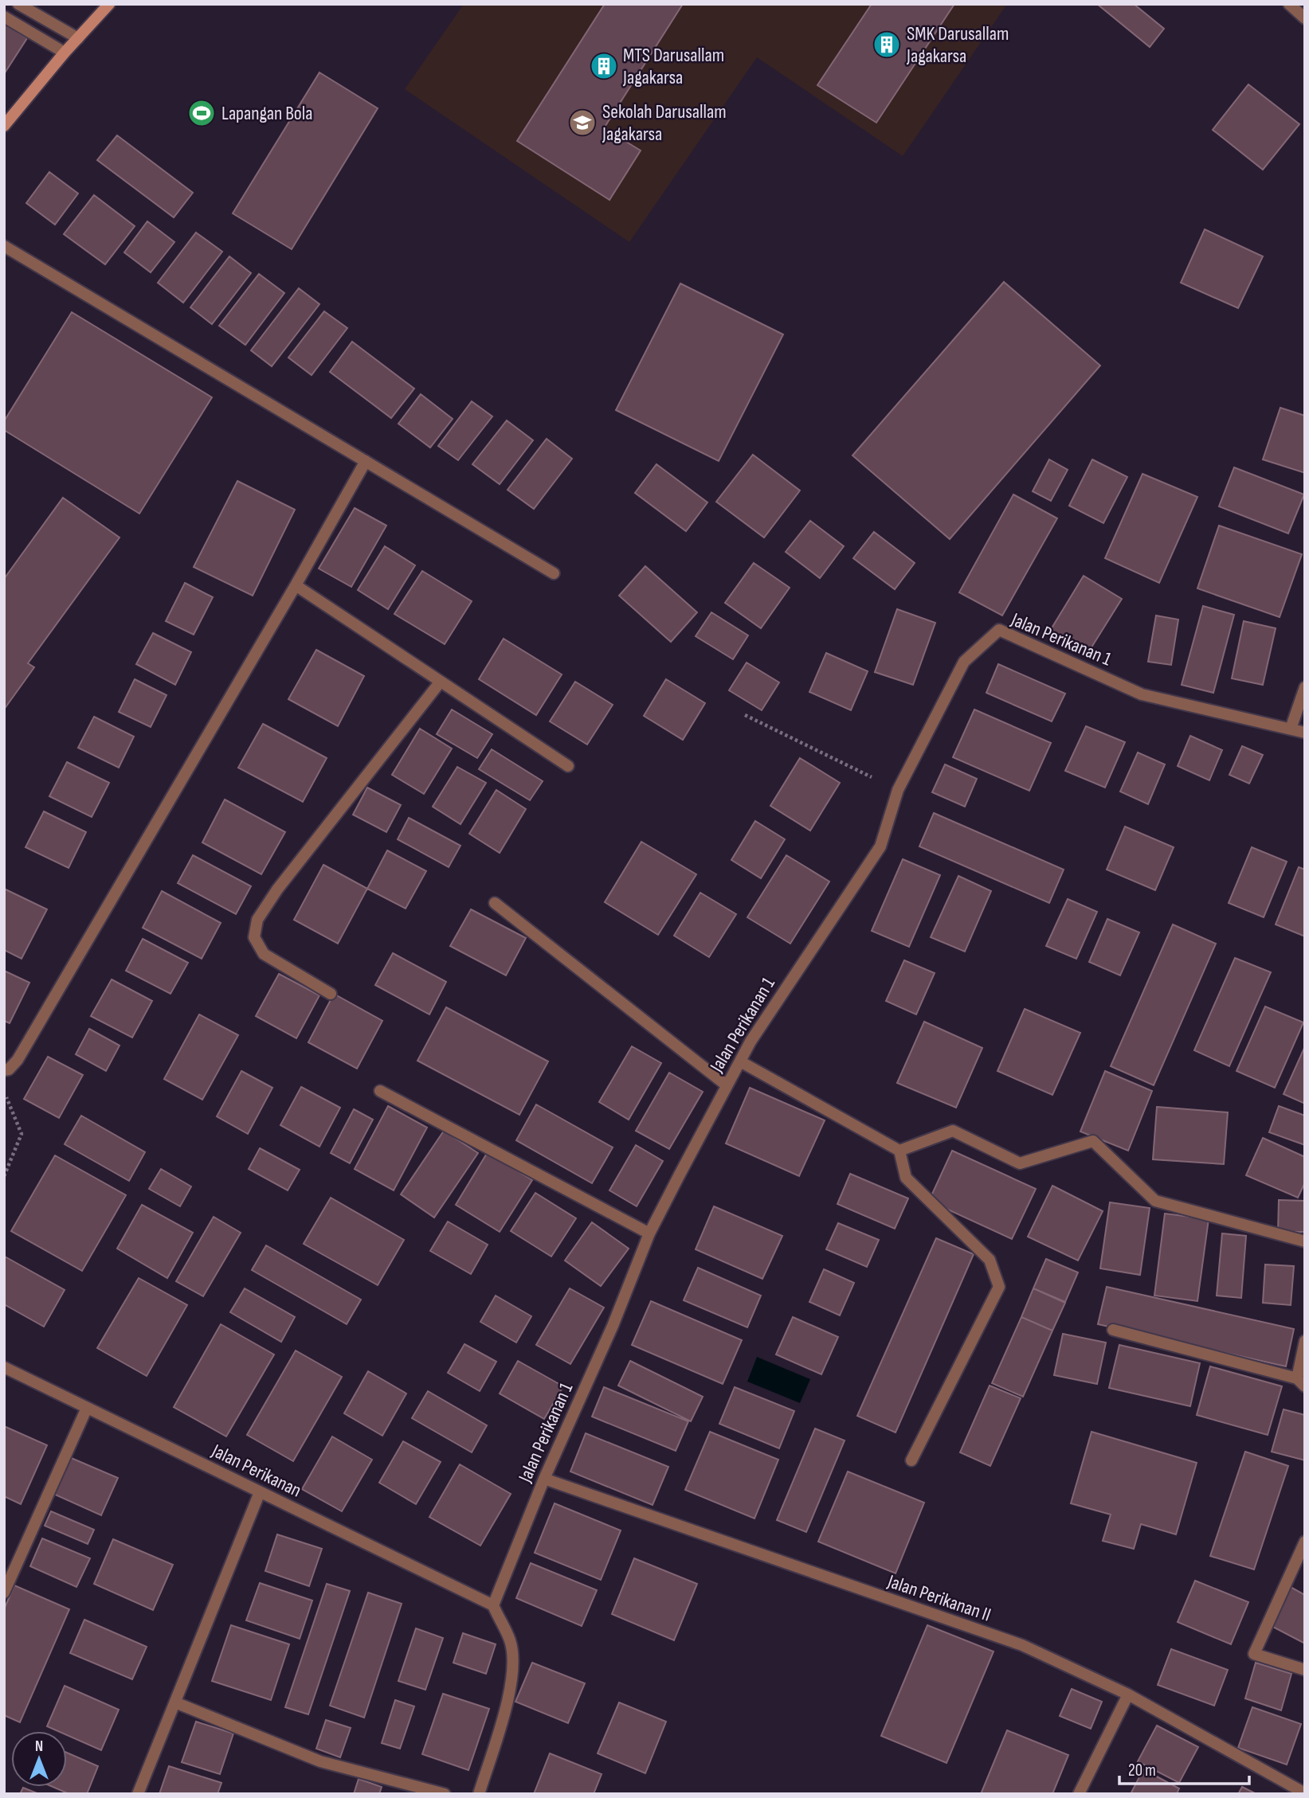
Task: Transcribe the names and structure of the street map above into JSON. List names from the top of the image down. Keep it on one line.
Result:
{"streets":{"street":["Jalan Perikanan 1","Jalan Perikanan","Jalan Perikanan II"]},"crossings":[["Jalan Perikanan 1","Jalan Perikanan"],["Jalan Perikanan 1","Jalan Perikanan II"]],"places":{"building":["SMK Darusallam Jagakarsa","MTS Darusallam Jagakarsa"],"sports":["Lapangan Bola"],"school or university":["Sekolah Darusallam Jagakarsa"]},"scale_bar":"20 m","north":"top"}
